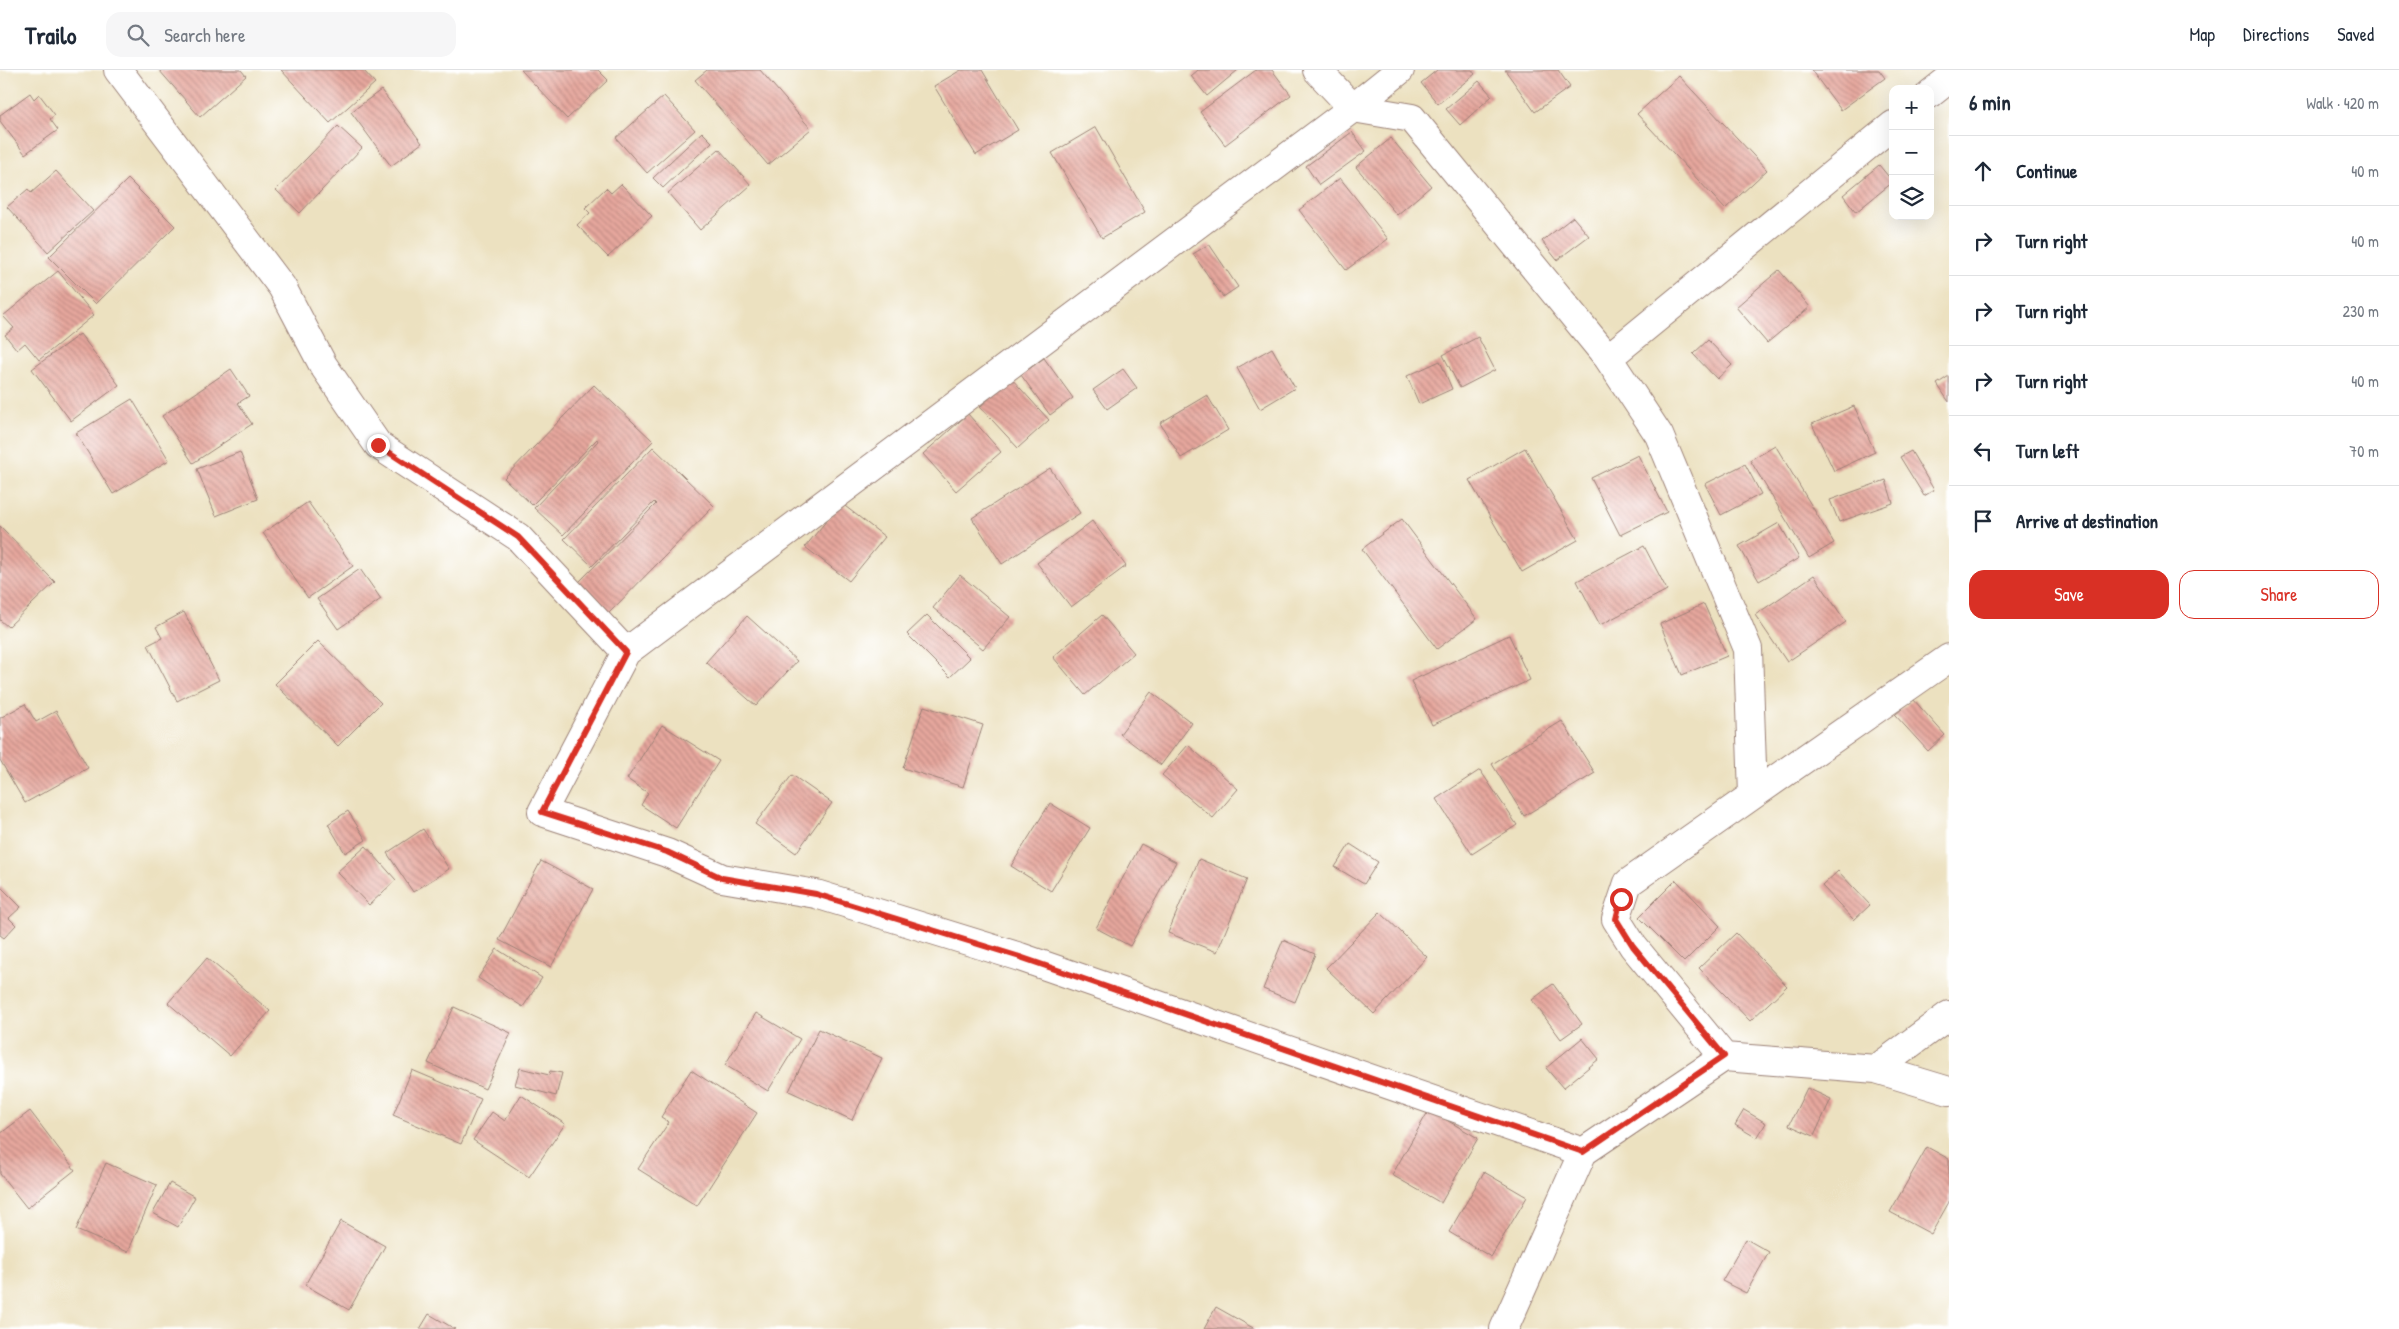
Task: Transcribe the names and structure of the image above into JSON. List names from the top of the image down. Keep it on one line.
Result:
{"page":{"header":"Trailo","search":"Search here","nav":["Map","Directions","Saved"],"heading":["6 min","Walk · 420 m"],"map_buttons":["+","−"],"list":[["Continue","40 m"],["Turn right","40 m"],["Turn right","230 m"],["Turn right","40 m"],["Turn left","70 m"],"Arrive at destination"],"buttons":["Save","Share"]}}
